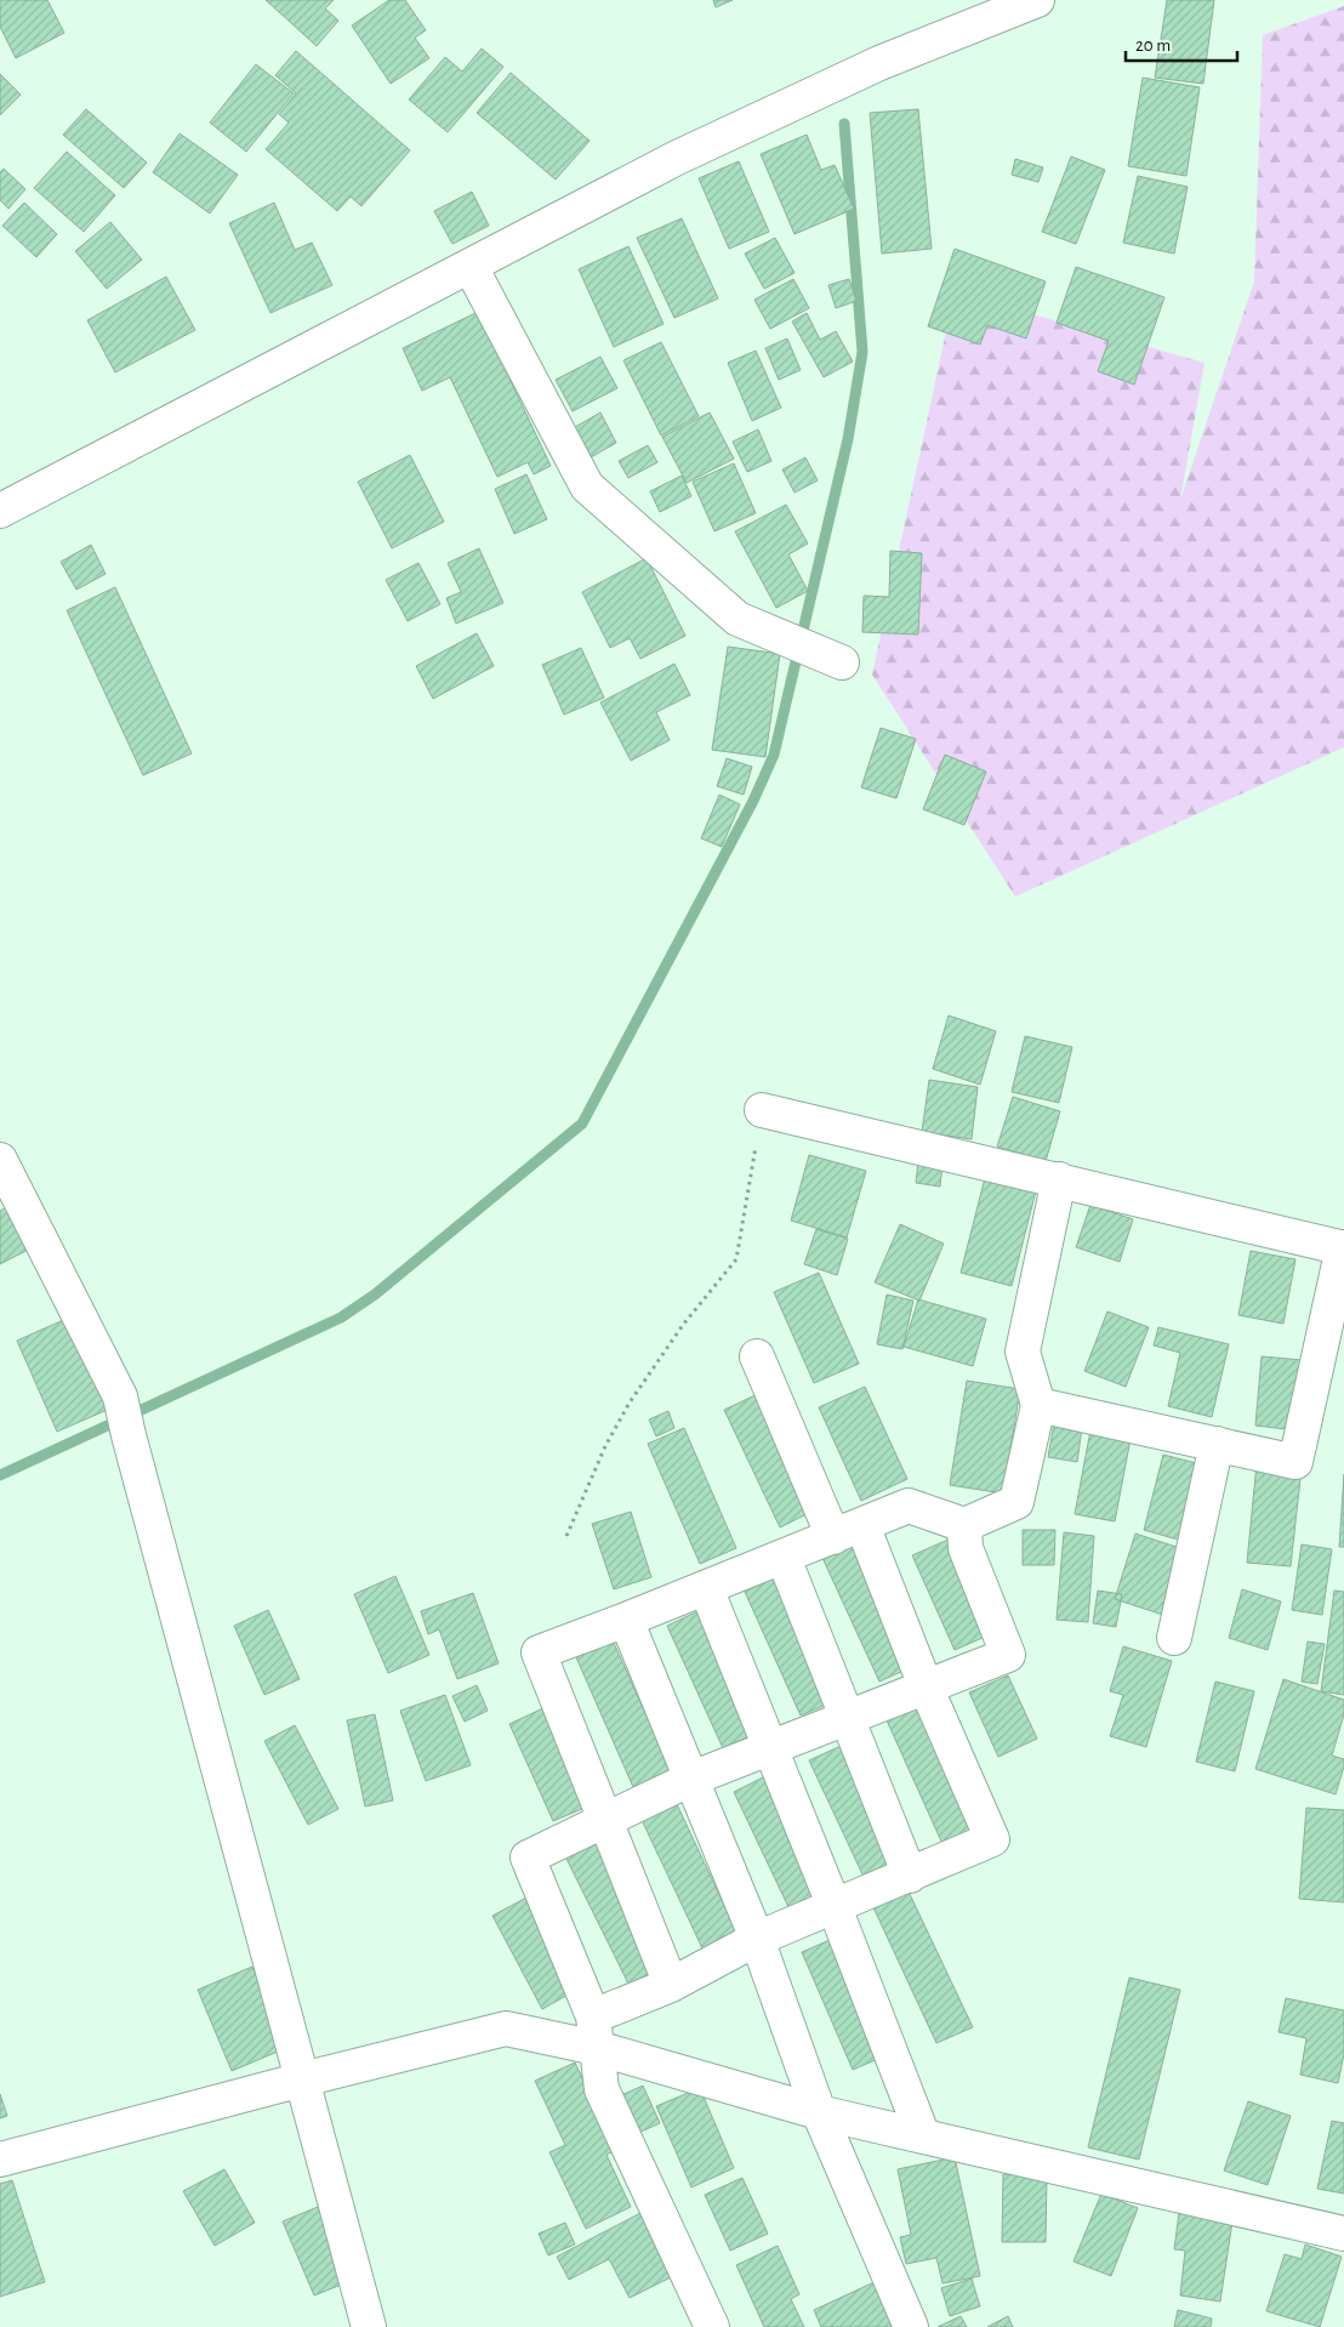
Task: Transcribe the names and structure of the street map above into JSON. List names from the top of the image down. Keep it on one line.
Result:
{"scale_bar":"20 m"}
